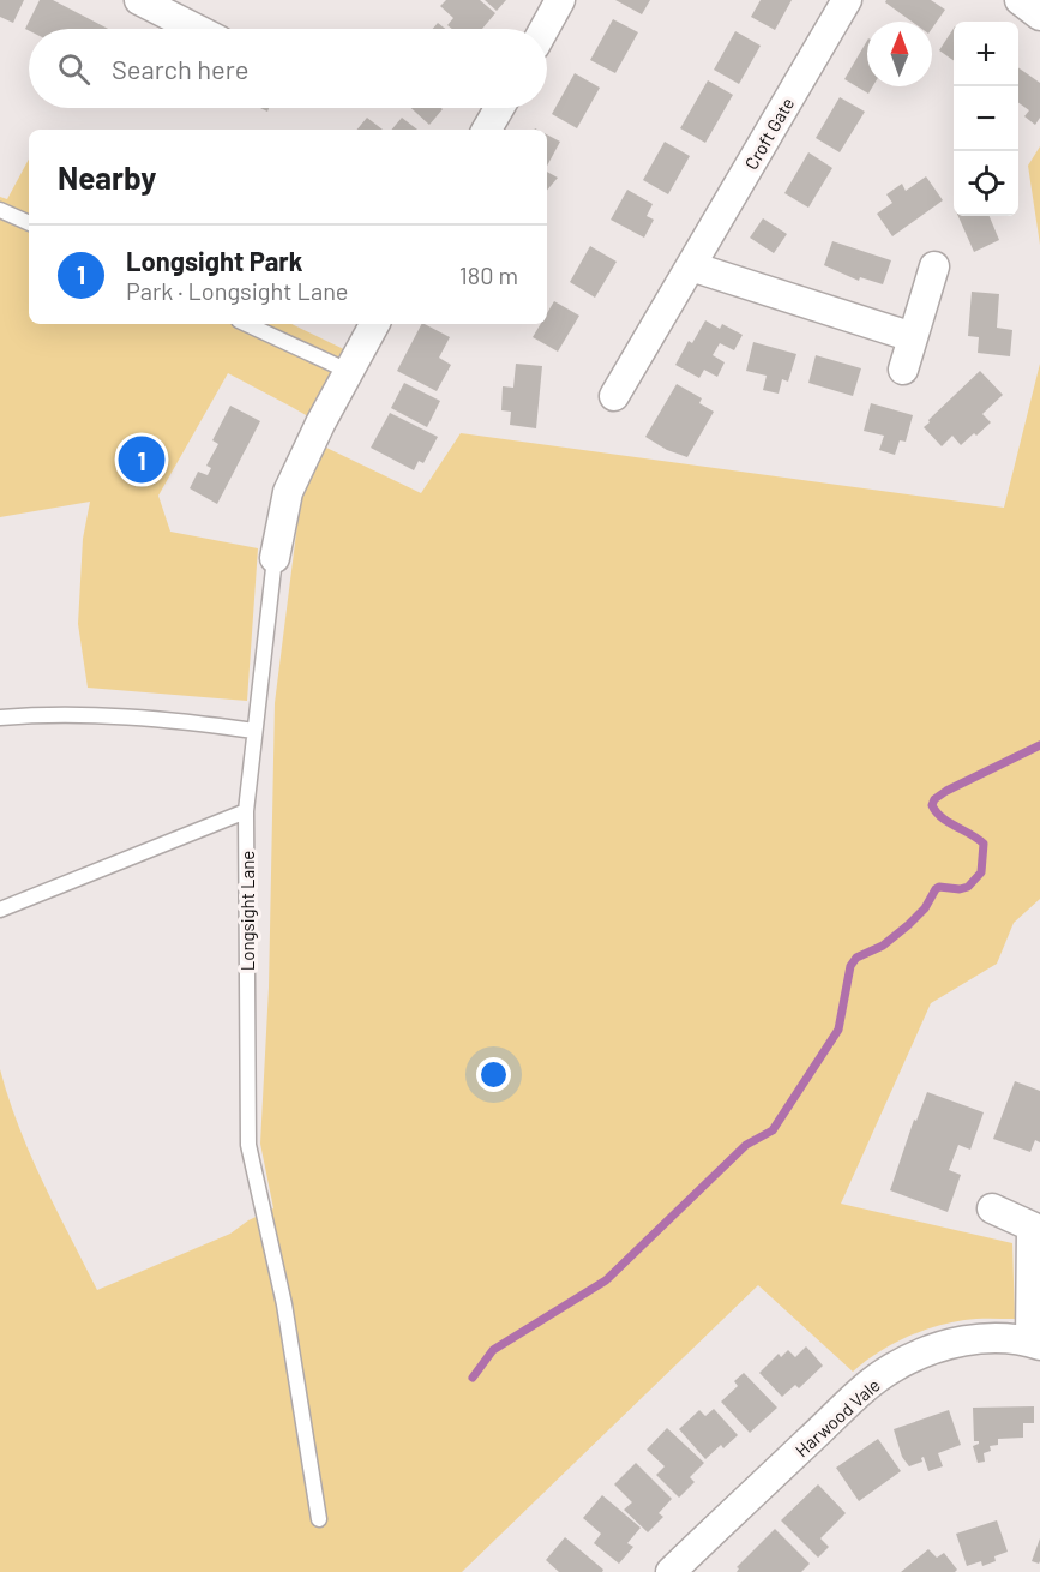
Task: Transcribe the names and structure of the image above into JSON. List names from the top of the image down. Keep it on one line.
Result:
{"streets":{"street":["Croft Gate","Longsight Lane","Harwood Vale"]},"north":"top","page":{"map_buttons":["+","−"],"search":"Search here","heading":"Nearby","list":[{"mark":"1","name":"Longsight Park","note":"Park · Longsight Lane","value":"180 m"}],"pins":"1"}}
